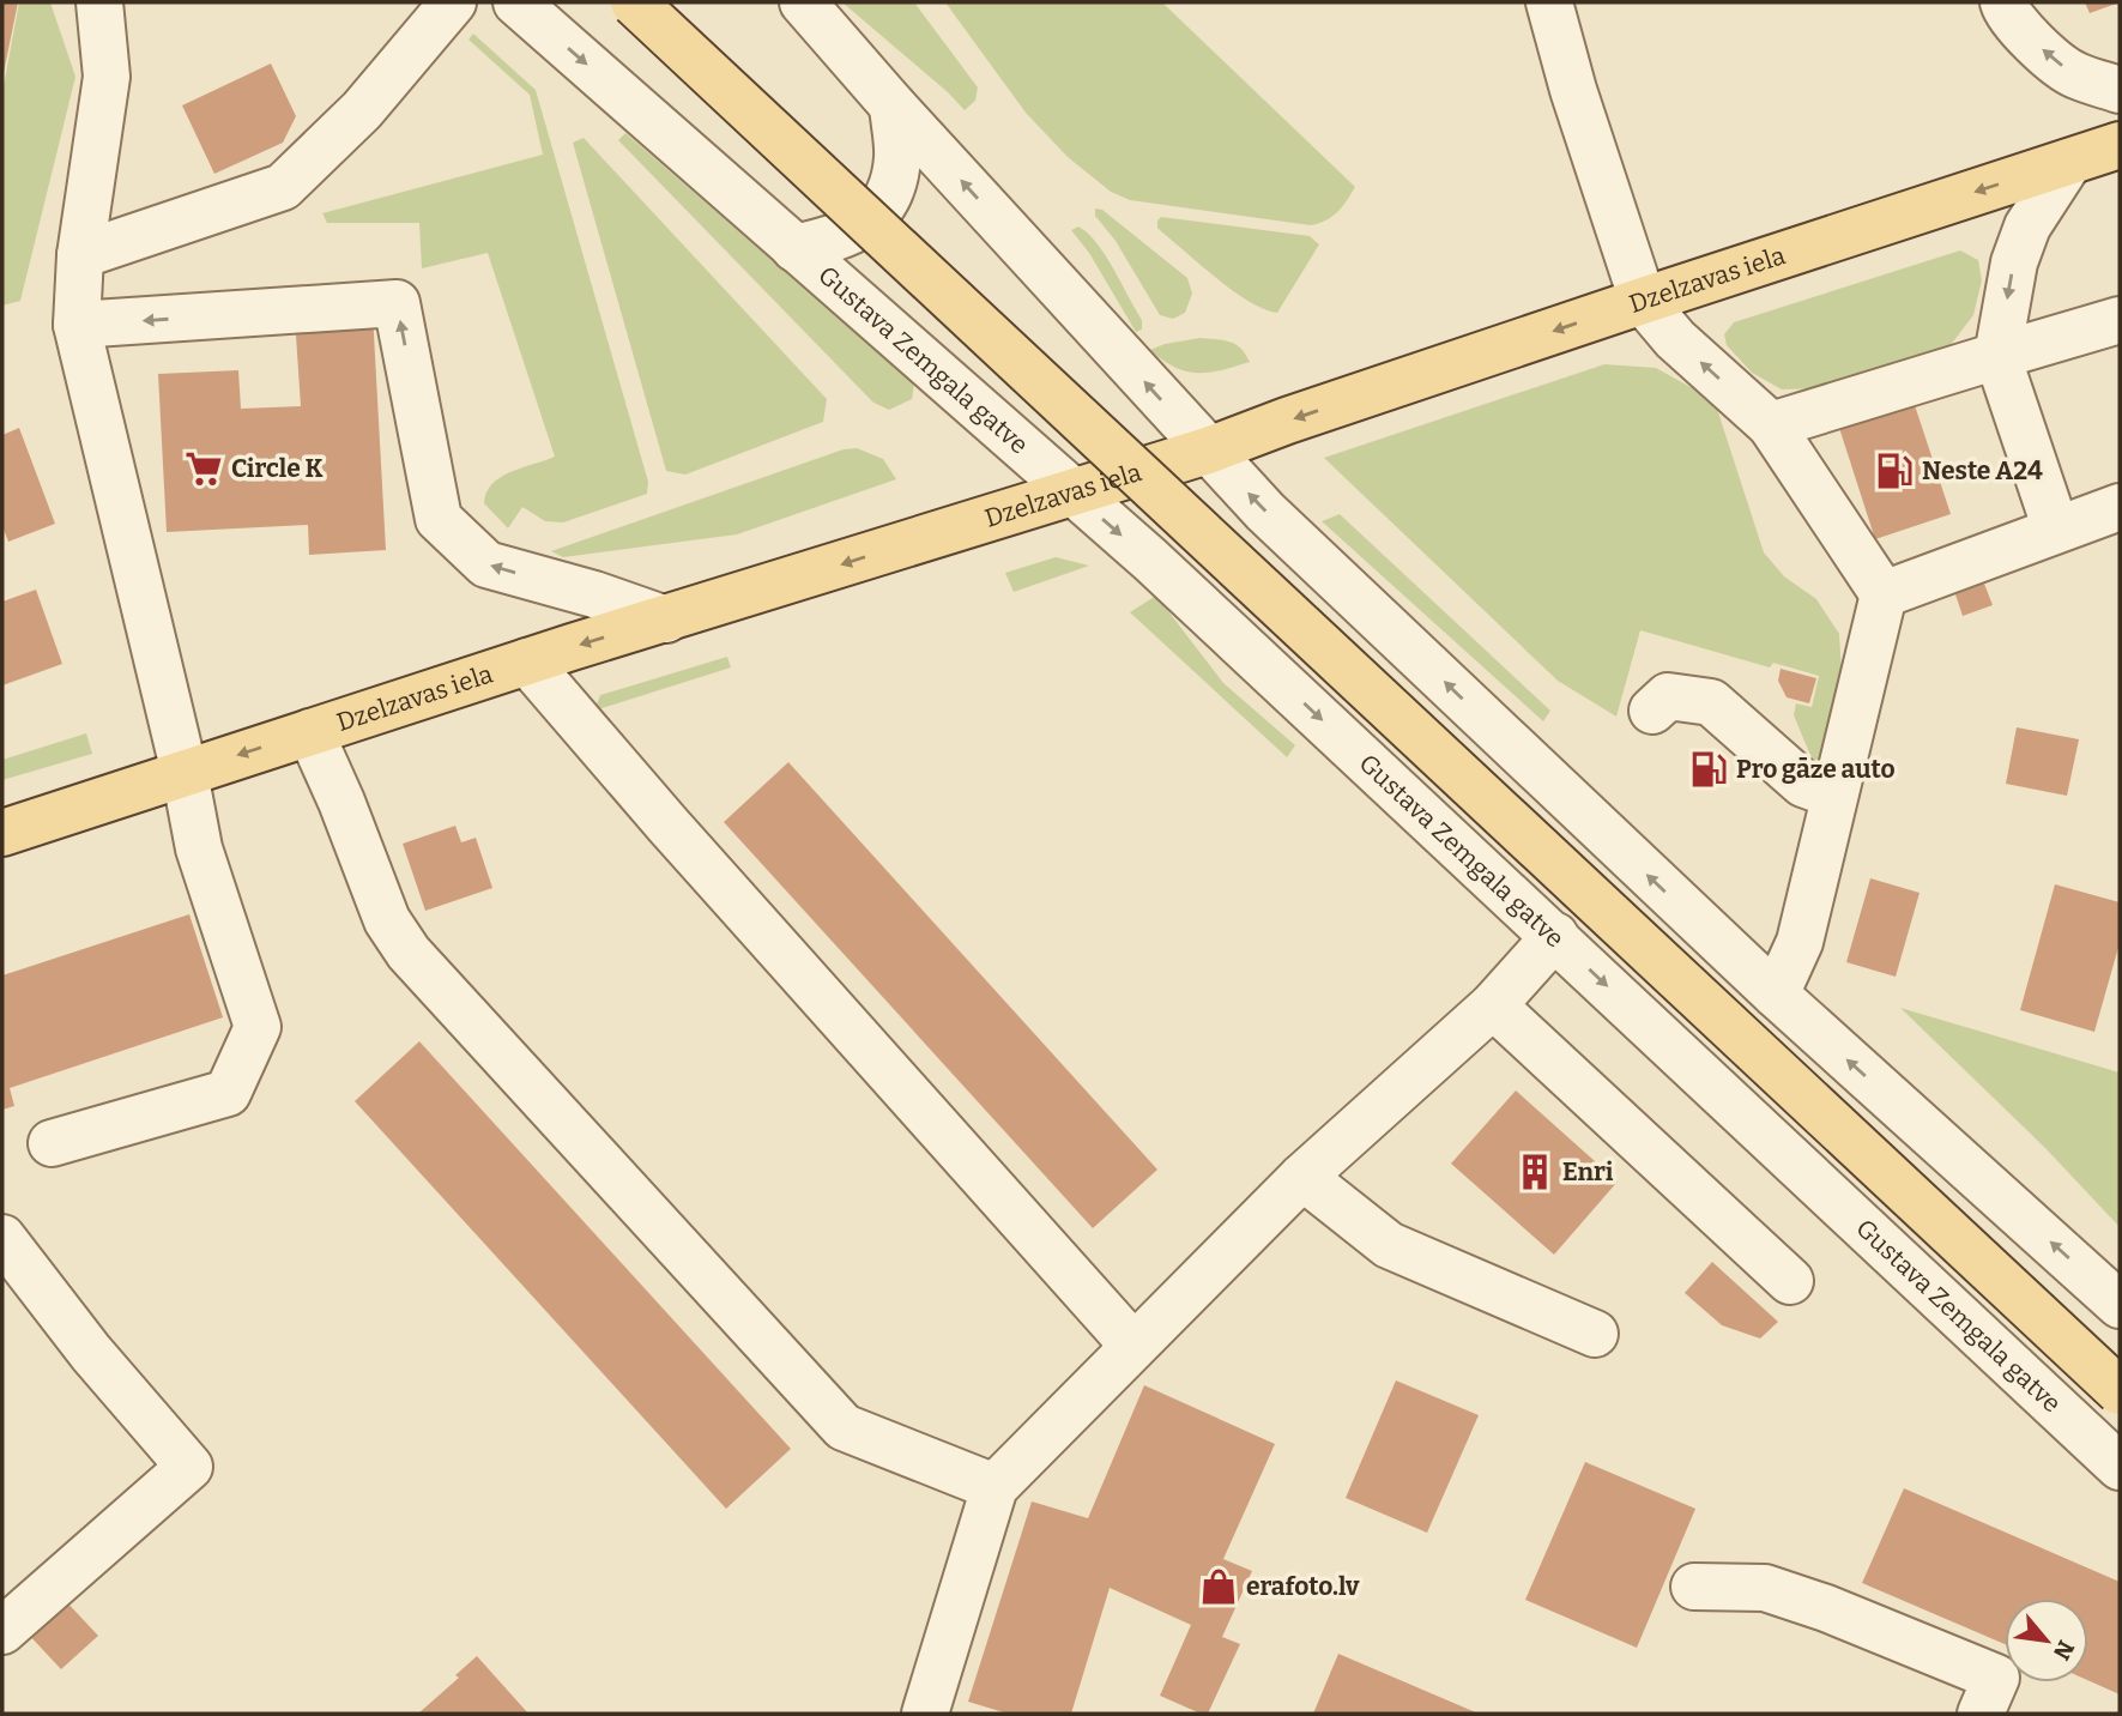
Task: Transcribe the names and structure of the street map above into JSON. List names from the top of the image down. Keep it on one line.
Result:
{"streets":{"main road":["Dzelzavas iela"],"street":["Gustava Zemgala gatve"]},"crossings":[["Dzelzavas iela","Gustava Zemgala gatve"]],"one_way":["Dzelzavas iela"],"places":{"supermarket":["Circle K"],"fuel station":["Neste A24","Pro gāze auto"],"building":["Enri"],"shop":["erafoto.lv"]},"north":"bottom right"}
